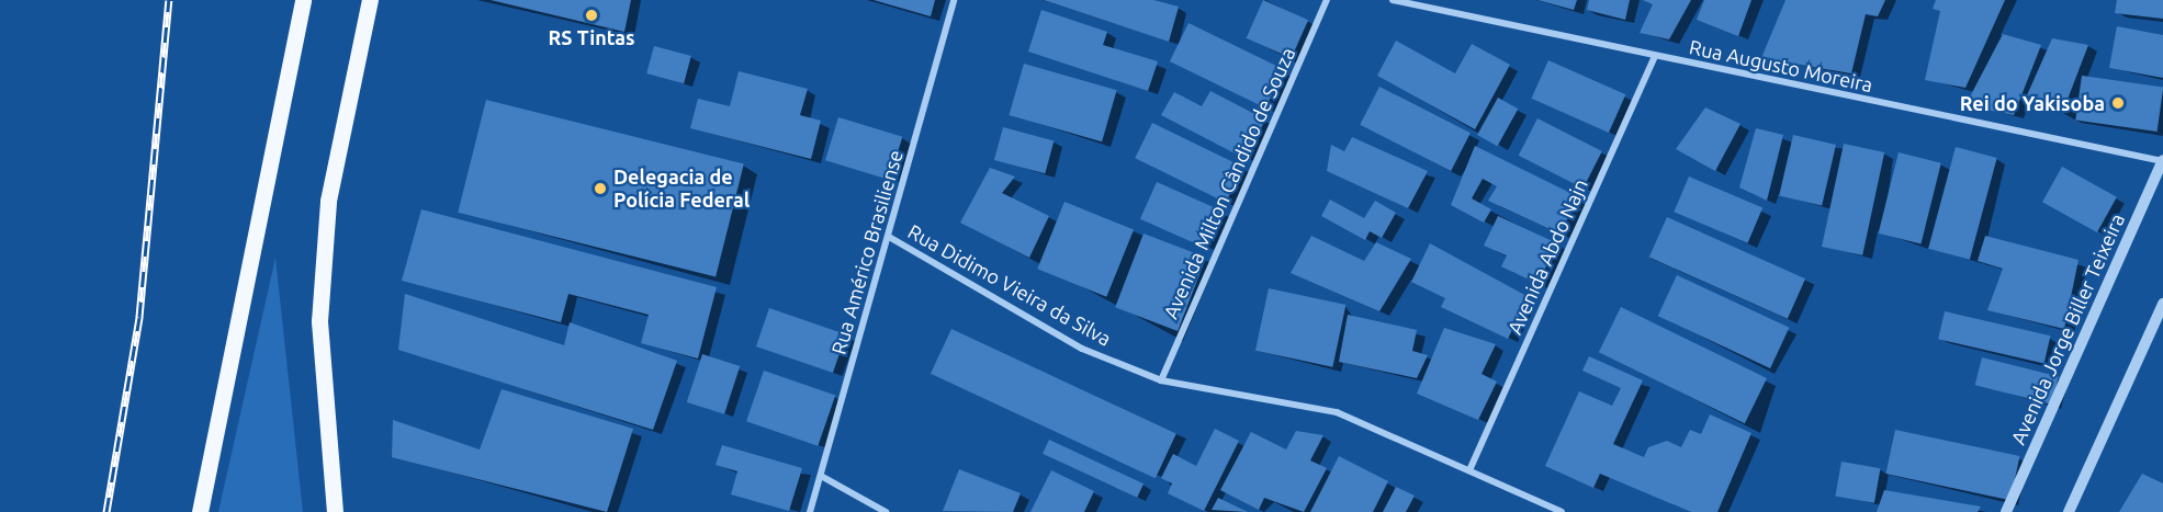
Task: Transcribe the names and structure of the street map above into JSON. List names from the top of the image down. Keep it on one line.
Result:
{"streets":{"street":["Rua Augusto Moreira","Avenida Milton Cândido de Souza","Rua Américo Brasiliense","Avenida Abdo Najn","Rua Didimo Vieira da Silva","Avenida Jorge Biller Teixeira"]},"crossings":[["Rua Augusto Moreira","Avenida Abdo Najn"],["Rua Augusto Moreira","Avenida Jorge Biller Teixeira"],["Avenida Milton Cândido de Souza","Rua Didimo Vieira da Silva"],["Rua Américo Brasiliense","Rua Didimo Vieira da Silva"],["Avenida Abdo Najn","Rua Didimo Vieira da Silva"]],"places":["RS Tintas","Rei do Yakisoba","Delegacia de Polícia Federal"]}
